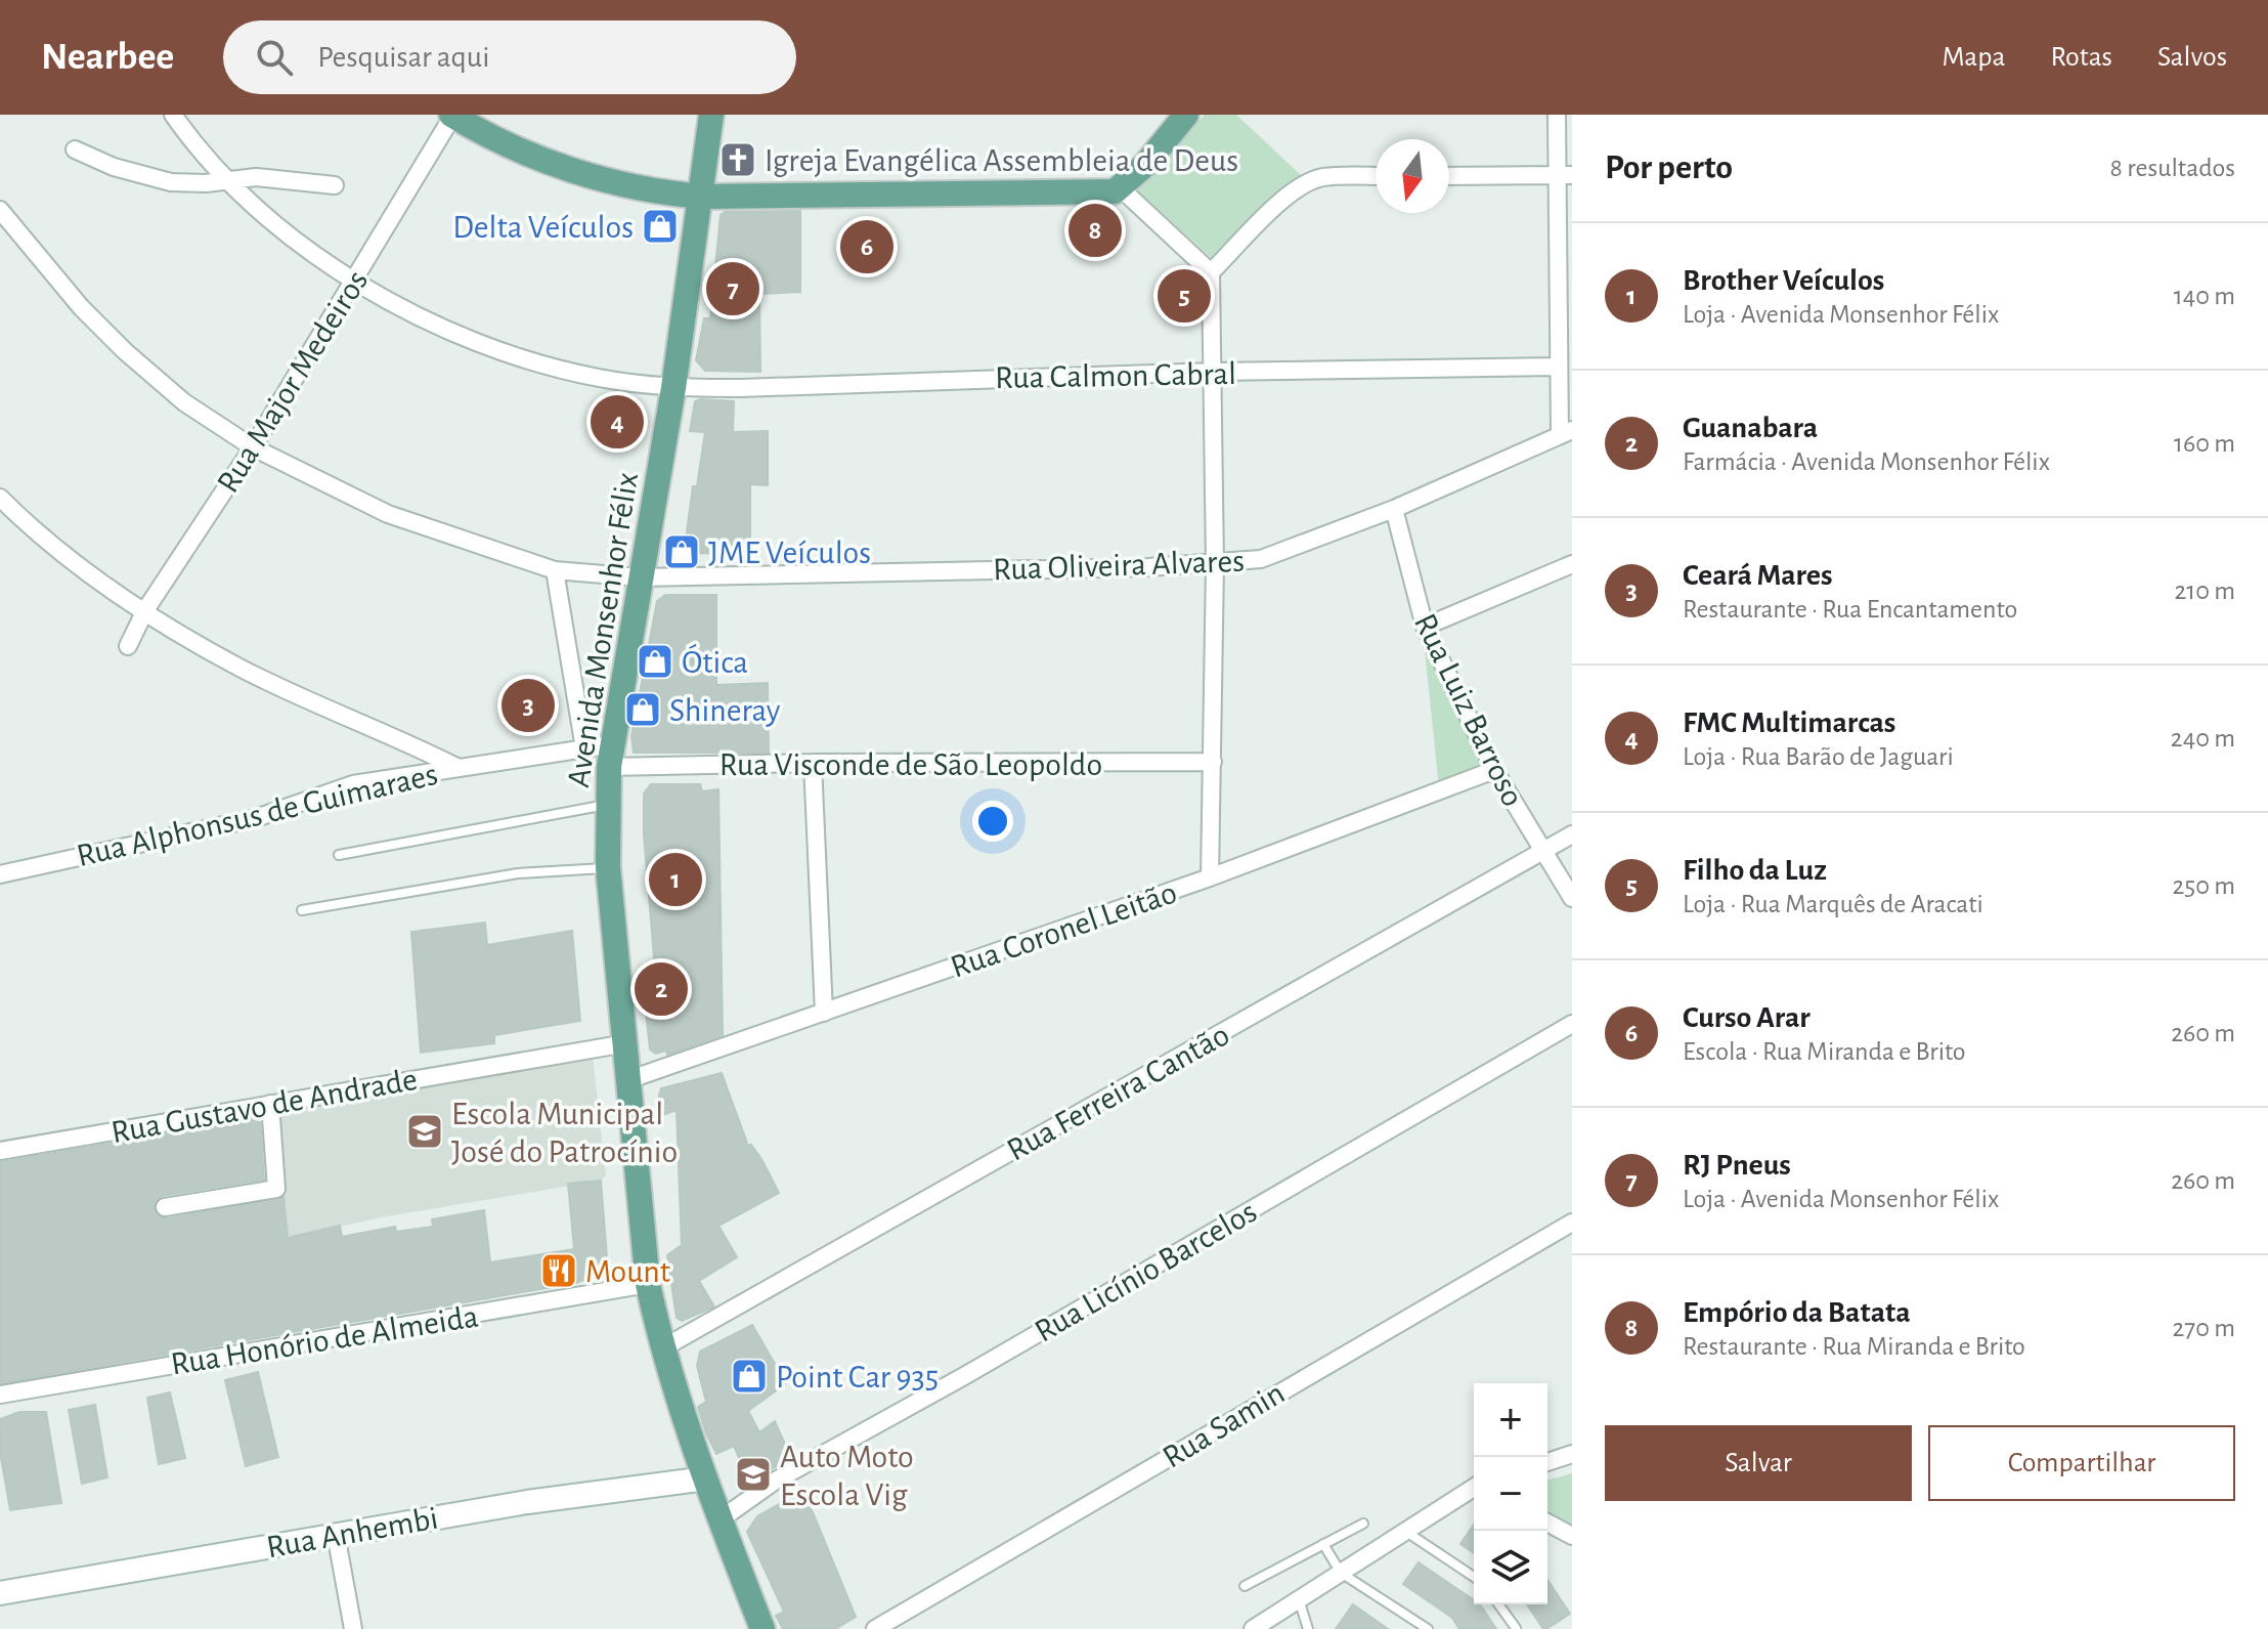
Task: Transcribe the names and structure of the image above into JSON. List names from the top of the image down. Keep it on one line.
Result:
{"streets":{"main road":["Avenida Monsenhor Félix"],"street":["Rua Calmon Cabral","Rua Major Medeiros","Rua Oliveira Alvares","Rua Luiz Barroso","Rua Visconde de São Leopoldo","Rua Alphonsus de Guimaraes","Rua Coronel Leitão","Rua Ferreira Cantão","Rua Gustavo de Andrade","Rua Licínio Barcelos","Rua Honório de Almeida","Rua Samin","Rua Anhembi"]},"crossings":[["Rua Calmon Cabral","Rua Major Medeiros"],["Rua Calmon Cabral","Avenida Monsenhor Félix"],["Rua Major Medeiros","Rua Oliveira Alvares"],["Rua Oliveira Alvares","Avenida Monsenhor Félix"],["Rua Oliveira Alvares","Rua Luiz Barroso"],["Avenida Monsenhor Félix","Rua Visconde de São Leopoldo"],["Avenida Monsenhor Félix","Rua Alphonsus de Guimaraes"],["Avenida Monsenhor Félix","Rua Coronel Leitão"],["Avenida Monsenhor Félix","Rua Ferreira Cantão"],["Avenida Monsenhor Félix","Rua Gustavo de Andrade"],["Avenida Monsenhor Félix","Rua Licínio Barcelos"],["Avenida Monsenhor Félix","Rua Honório de Almeida"],["Avenida Monsenhor Félix","Rua Anhembi"],["Rua Luiz Barroso","Rua Coronel Leitão"],["Rua Luiz Barroso","Rua Ferreira Cantão"],["Rua Visconde de São Leopoldo","Rua Alphonsus de Guimaraes"]],"places":{"church":["Igreja Evangélica Assembleia de Deus"],"shop":["Delta Veículos","JME Veículos","Ótica","Shineray","Point Car 935"],"school or university":["Escola Municipal José do Patrocínio","Auto Moto Escola Vig"],"restaurant":["Mount"]},"north":"bottom","page":{"header":"Nearbee","search":"Pesquisar aqui","nav":["Mapa","Rotas","Salvos"],"heading":["Por perto","8 resultados"],"pins":["8","6","7","5","4","3","1","2"],"list":[{"mark":"1","name":"Brother Veículos","note":"Loja · Avenida Monsenhor Félix","value":"140 m"},{"mark":"2","name":"Guanabara","note":"Farmácia · Avenida Monsenhor Félix","value":"160 m"},{"mark":"3","name":"Ceará Mares","note":"Restaurante · Rua Encantamento","value":"210 m"},{"mark":"4","name":"FMC Multimarcas","note":"Loja · Rua Barão de Jaguari","value":"240 m"},{"mark":"5","name":"Filho da Luz","note":"Loja · Rua Marquês de Aracati","value":"250 m"},{"mark":"6","name":"Curso Arar","note":"Escola · Rua Miranda e Brito","value":"260 m"},{"mark":"7","name":"RJ Pneus","note":"Loja · Avenida Monsenhor Félix","value":"260 m"},{"mark":"8","name":"Empório da Batata","note":"Restaurante · Rua Miranda e Brito","value":"270 m"}],"map_buttons":["+","−"],"buttons":["Salvar","Compartilhar"]}}
